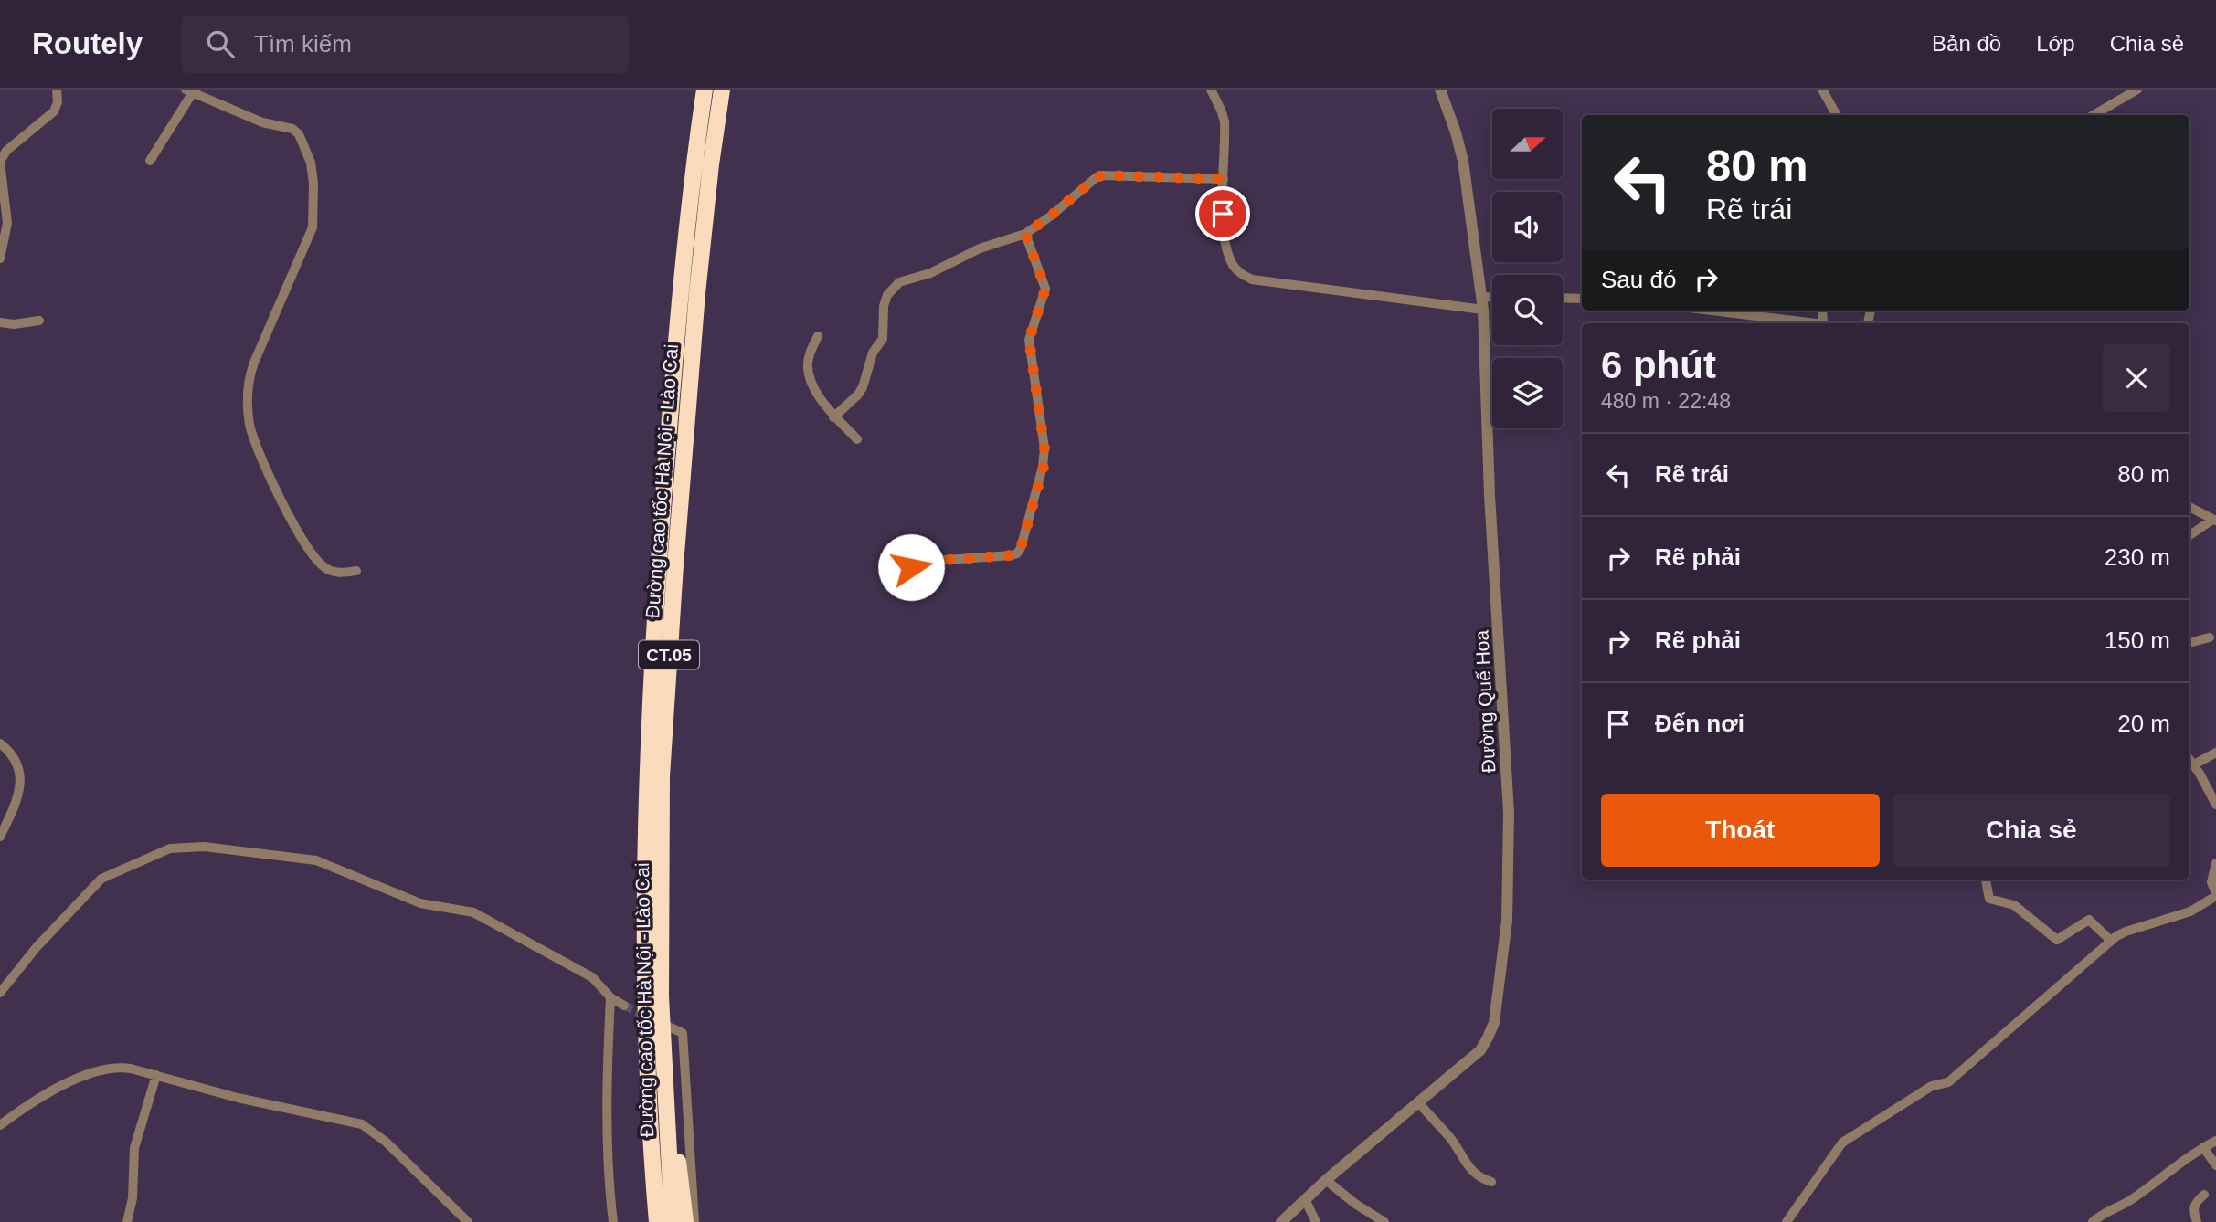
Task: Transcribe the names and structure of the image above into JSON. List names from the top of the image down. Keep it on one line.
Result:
{"streets":{"highway":["Đường cao tốc Hà Nội - Lào Cai","CT.05"],"street":["Đường Quế Hoa"]},"north":"right","page":{"header":"Routely","search":"Tìm kiếm","nav":["Bản đồ","Lớp","Chia sẻ"],"turn":["80 m","Rẽ trái"],"then":"Sau đó","heading":["6 phút","480 m · 22:48"],"list":[{"name":"Rẽ trái","value":"80 m"},{"name":"Rẽ phải","value":"230 m"},{"name":"Rẽ phải","value":"150 m"},{"name":"Đến nơi","value":"20 m"}],"buttons":["Thoát","Chia sẻ"]}}
